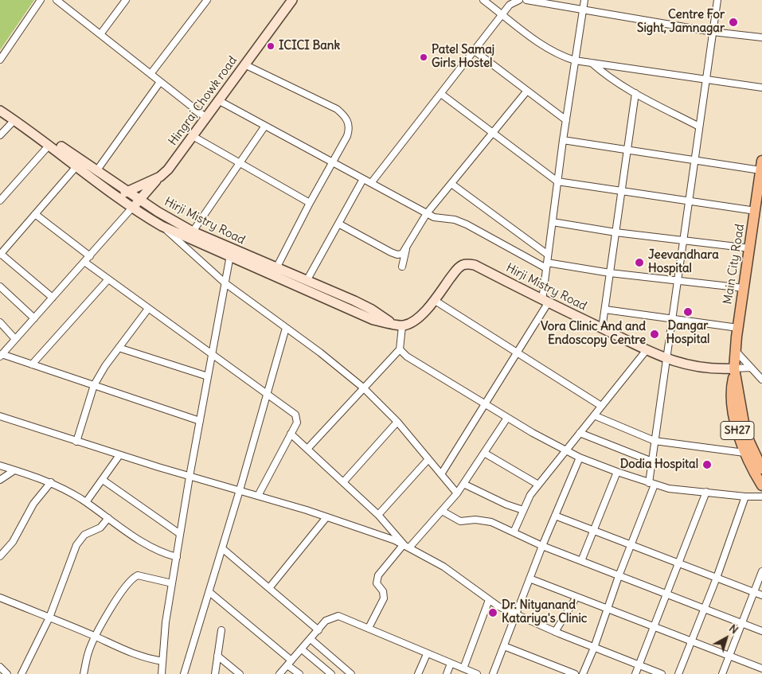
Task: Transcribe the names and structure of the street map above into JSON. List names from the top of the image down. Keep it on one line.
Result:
{"streets":{"main road":["Hingraj Chowk road","Hirji Mistry Road","Main City Road","SH27"]},"crossings":[["Hingraj Chowk road","Hirji Mistry Road"],["Hirji Mistry Road","Main City Road"]],"places":["Centre For Sight, Jamnagar","ICICI Bank","Patel Samaj Girls Hostel","Jeevandhara Hospital","Dangar Hospital","Vora Clinic And and Endoscopy Centre","Dodia Hospital","Dr. Nityanand Katariya's Clinic"],"north":"top right"}
